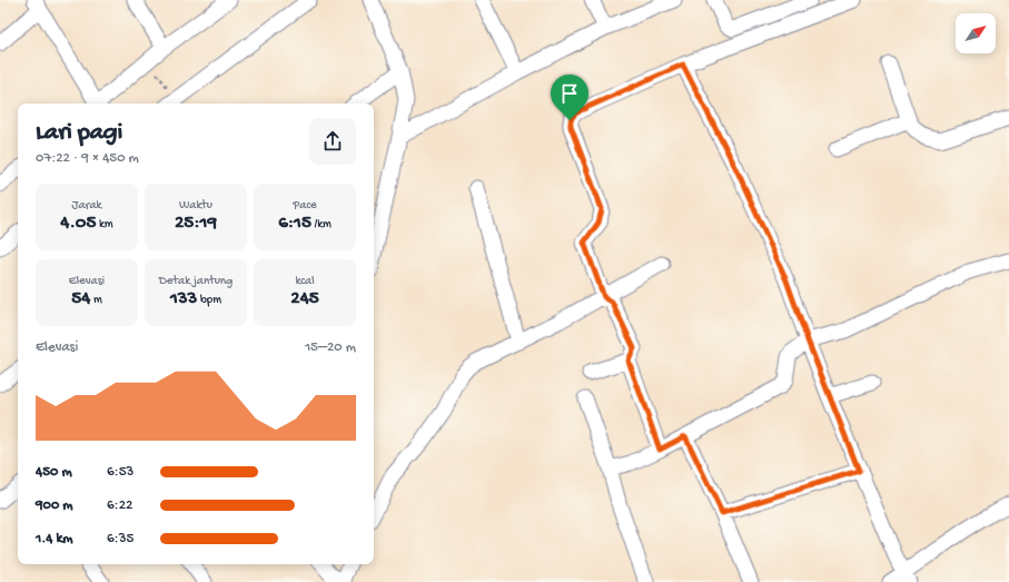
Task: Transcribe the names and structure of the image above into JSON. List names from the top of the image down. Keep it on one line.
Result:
{"north":"top right","page":{"heading":["Lari pagi","07:22 · 9 × 450 m"],"stats":[["Jarak","4.05 km"],["Waktu","25:19"],["Pace","6:15 /km"],["Elevasi","54 m"],["Detak jantung","133 bpm"],["kcal","245"]],"chart":["Elevasi","15–20 m"],"list":[{"name":"450 m","note":"6:53"},{"name":"900 m","note":"6:22"},{"name":"1.4 km","note":"6:35"}]}}
